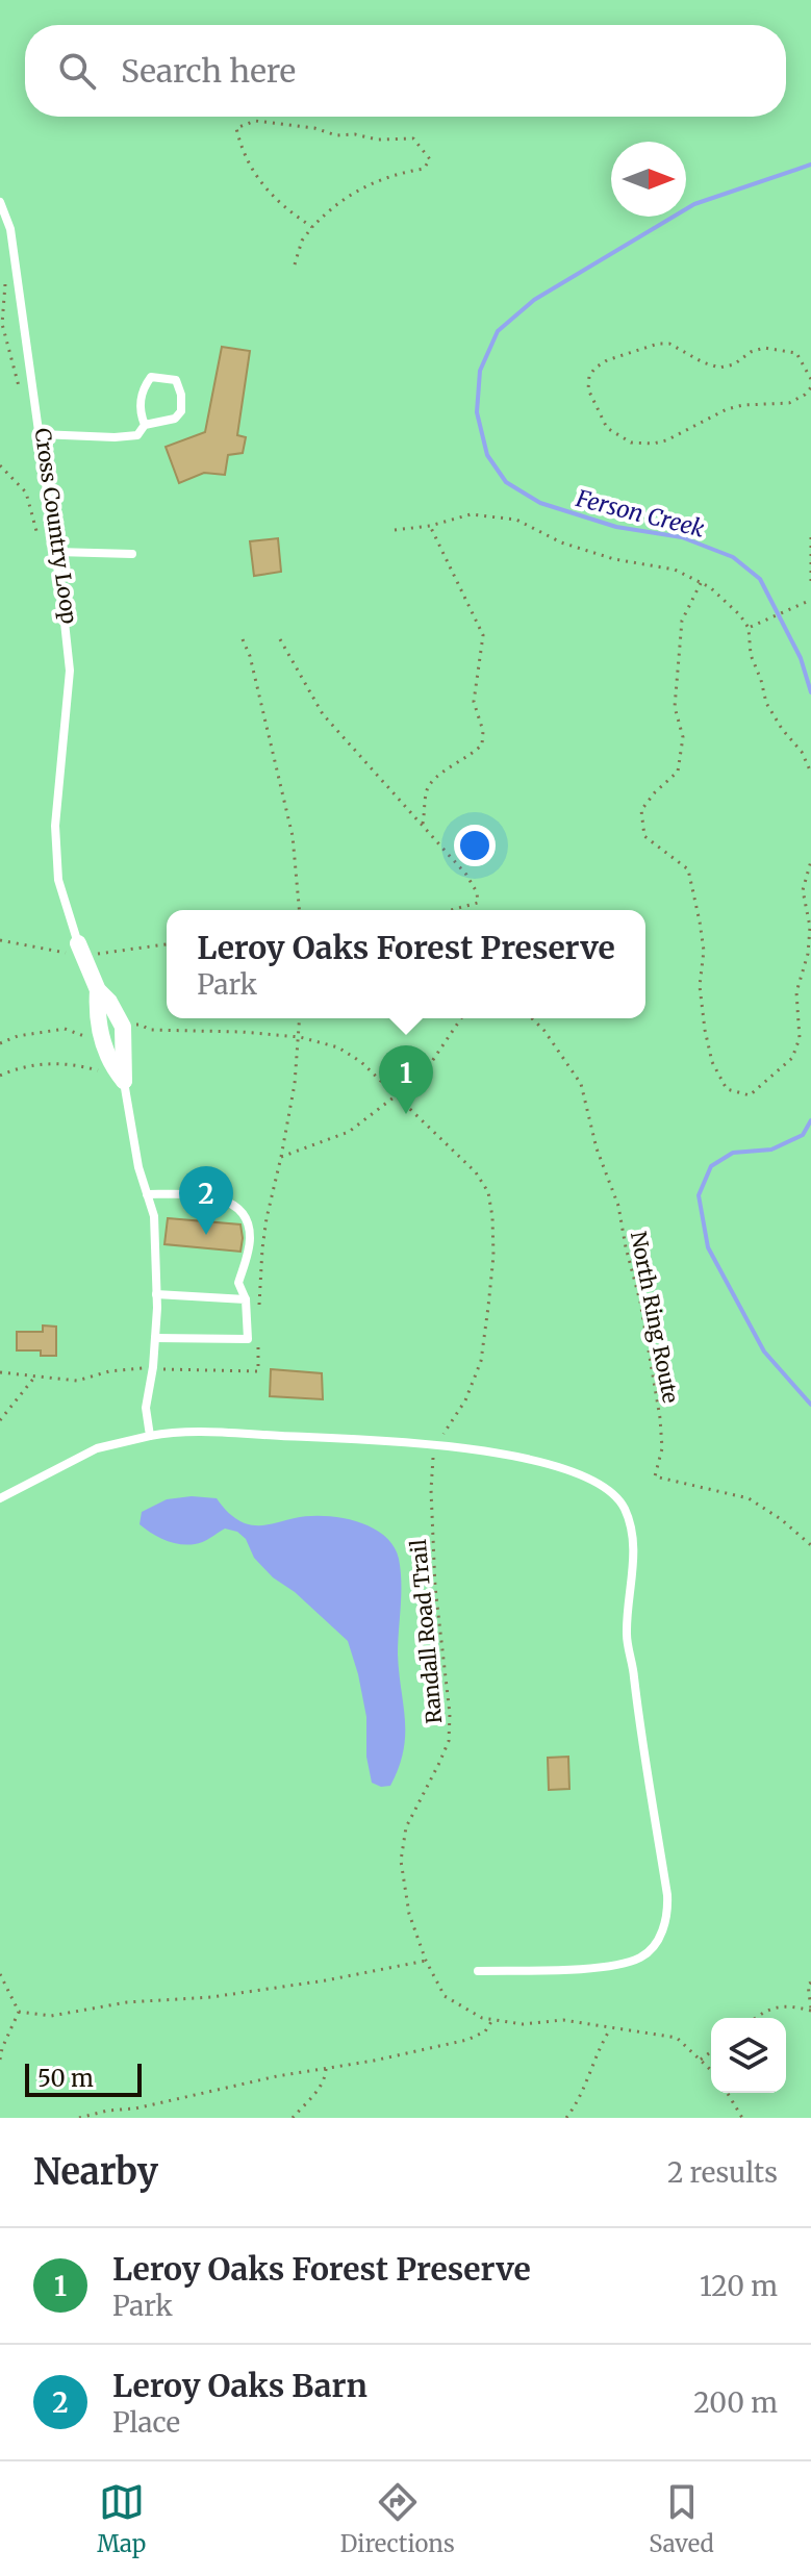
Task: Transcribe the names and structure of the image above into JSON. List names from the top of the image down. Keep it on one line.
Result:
{"streets":{"path":["North Ring Route","Randall Road Trail"]},"water":["Ferson Creek"],"scale_bar":"50 m","north":"right","page":{"search":"Search here","popup":["Leroy Oaks Forest Preserve","Park"],"pins":["1","2"],"scale":"50 m","heading":["Nearby","2 results"],"list":[{"mark":"1","name":"Leroy Oaks Forest Preserve","note":"Park","value":"120 m"},{"mark":"2","name":"Leroy Oaks Barn","note":"Place","value":"200 m"}],"nav":["Map","Directions","Saved"]}}
